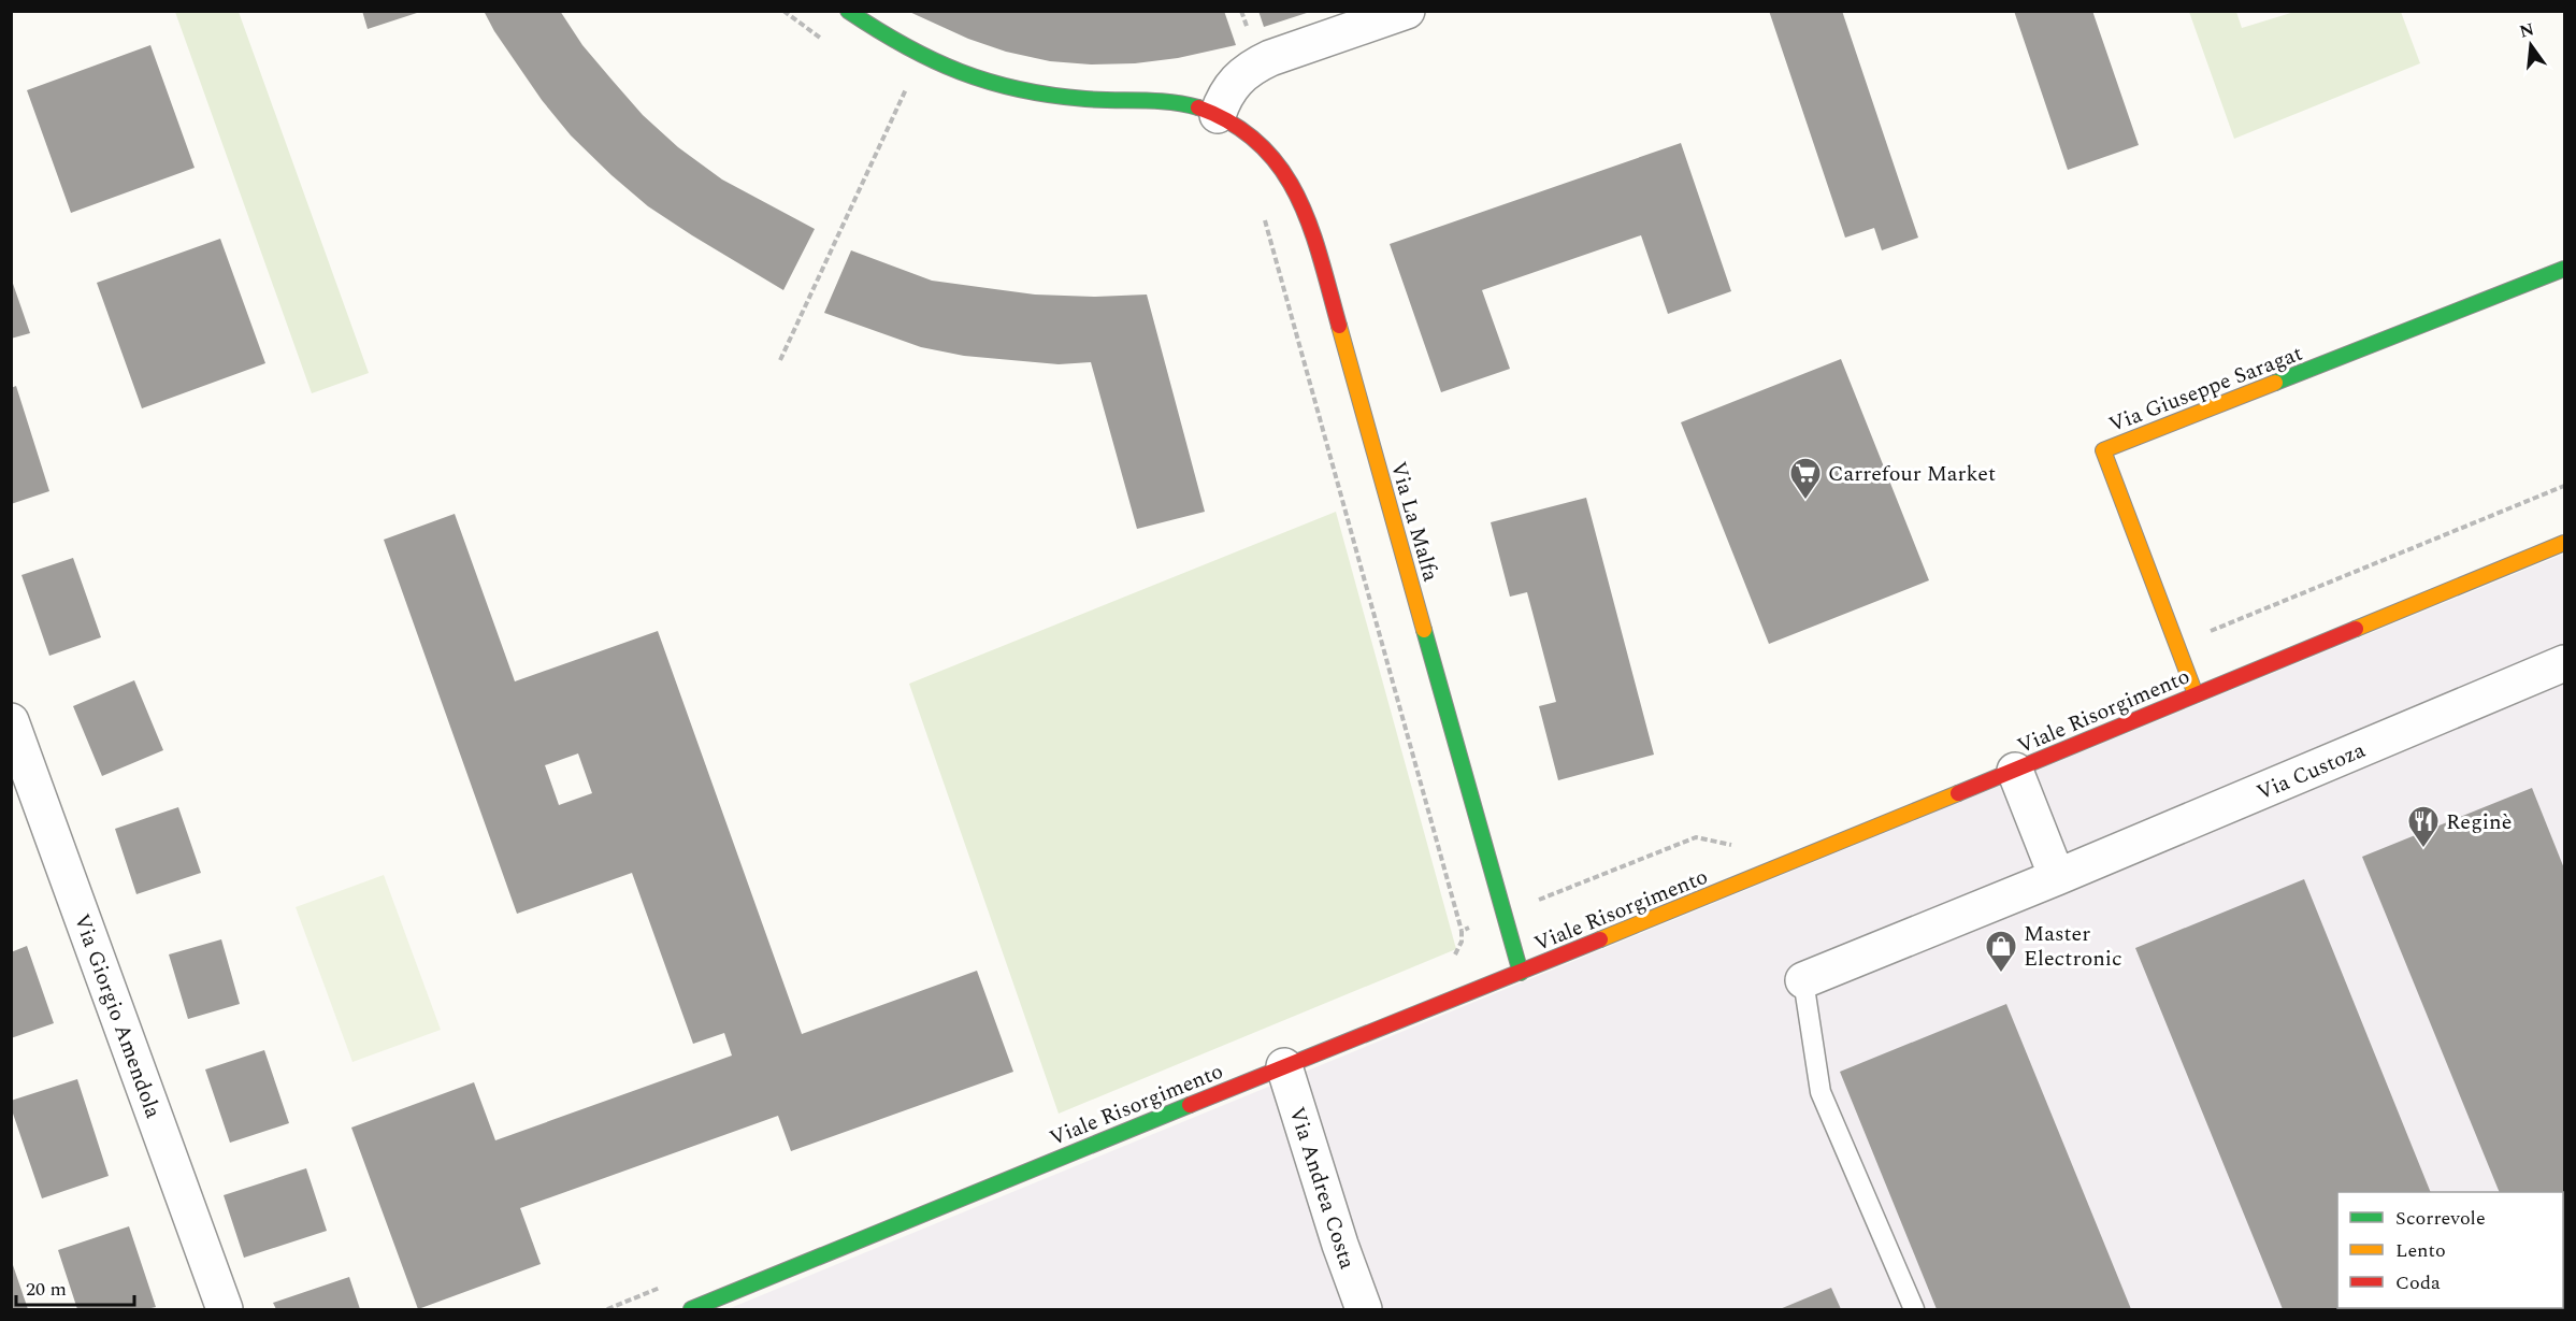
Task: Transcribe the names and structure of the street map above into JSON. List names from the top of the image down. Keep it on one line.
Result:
{"streets":{"street":["Via Giuseppe Saragat","Via La Malfa","Viale Risorgimento","Via Custoza","Via Giorgio Amendola","Via Andrea Costa"]},"crossings":[["Via Giuseppe Saragat","Viale Risorgimento"],["Via La Malfa","Viale Risorgimento"],["Viale Risorgimento","Via Andrea Costa"]],"places":{"supermarket":["Carrefour Market"],"restaurant":["Reginè"],"shop":["Master Electronic"]},"legend":["Scorrevole","Lento","Coda"],"scale_bar":"20 m","north":"top"}
